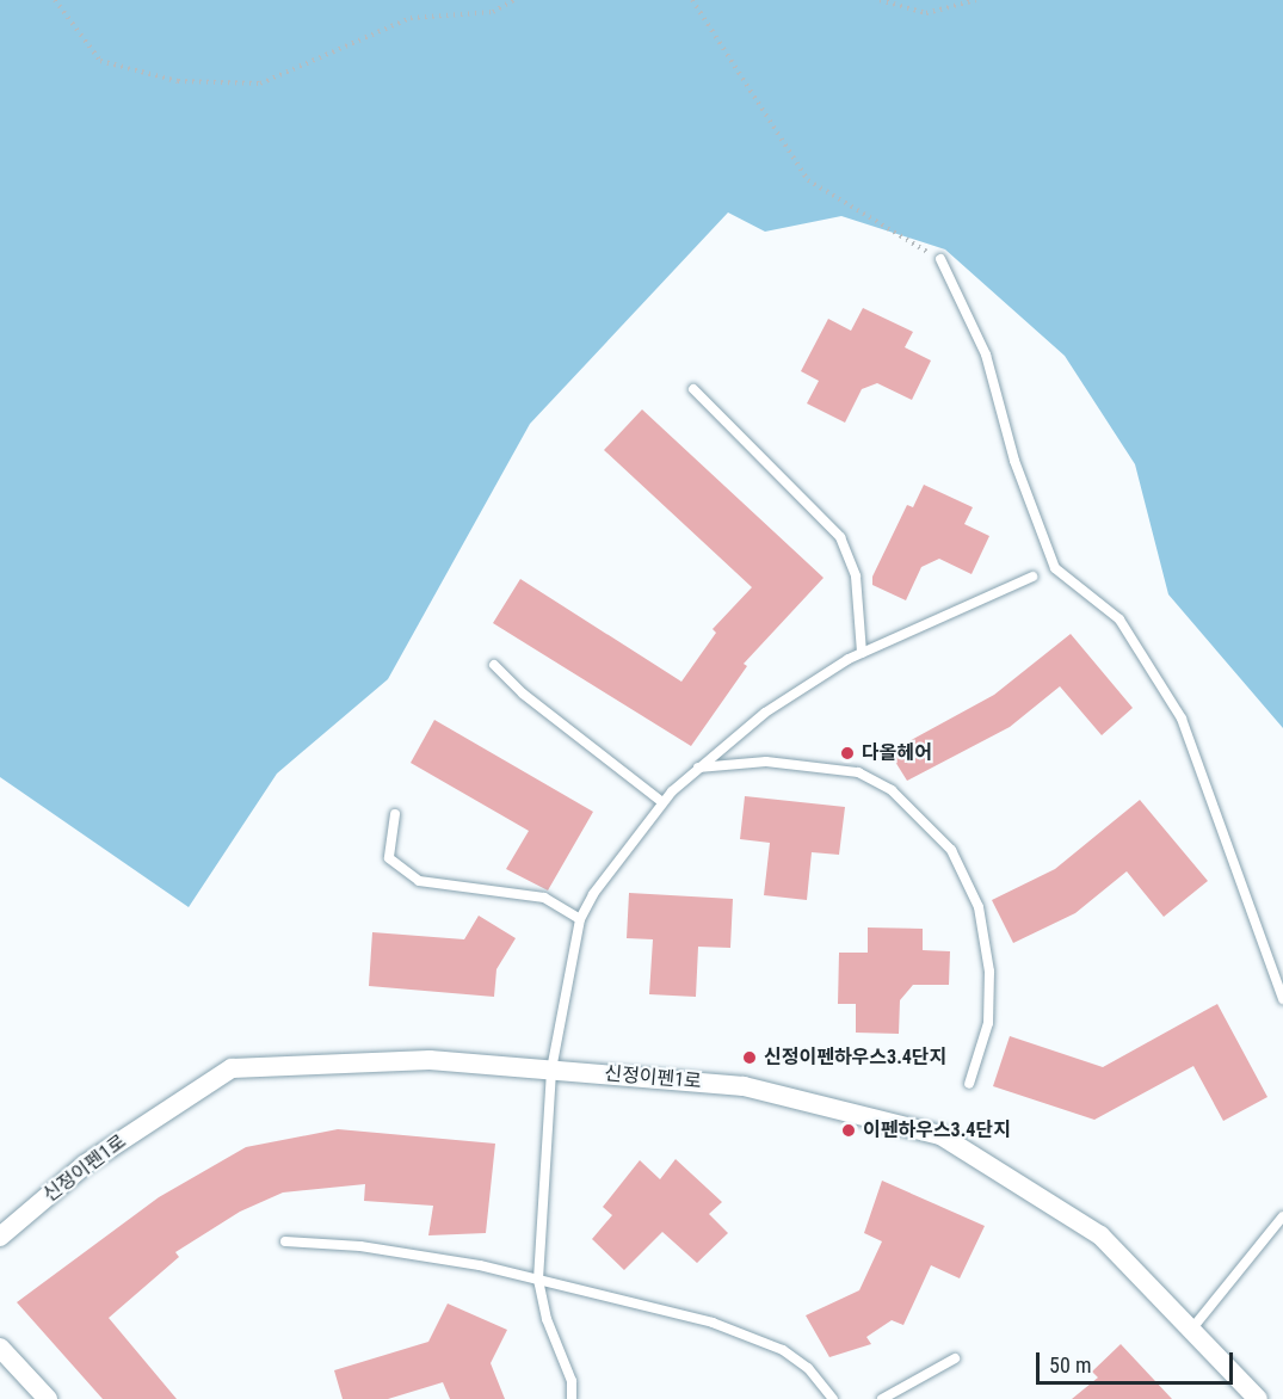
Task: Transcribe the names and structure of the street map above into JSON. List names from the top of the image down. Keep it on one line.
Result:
{"streets":{"street":["신정이펜1로"]},"places":["다올헤어","신정이펜하우스3.4단지","이펜하우스3.4단지"],"scale_bar":"50 m"}
